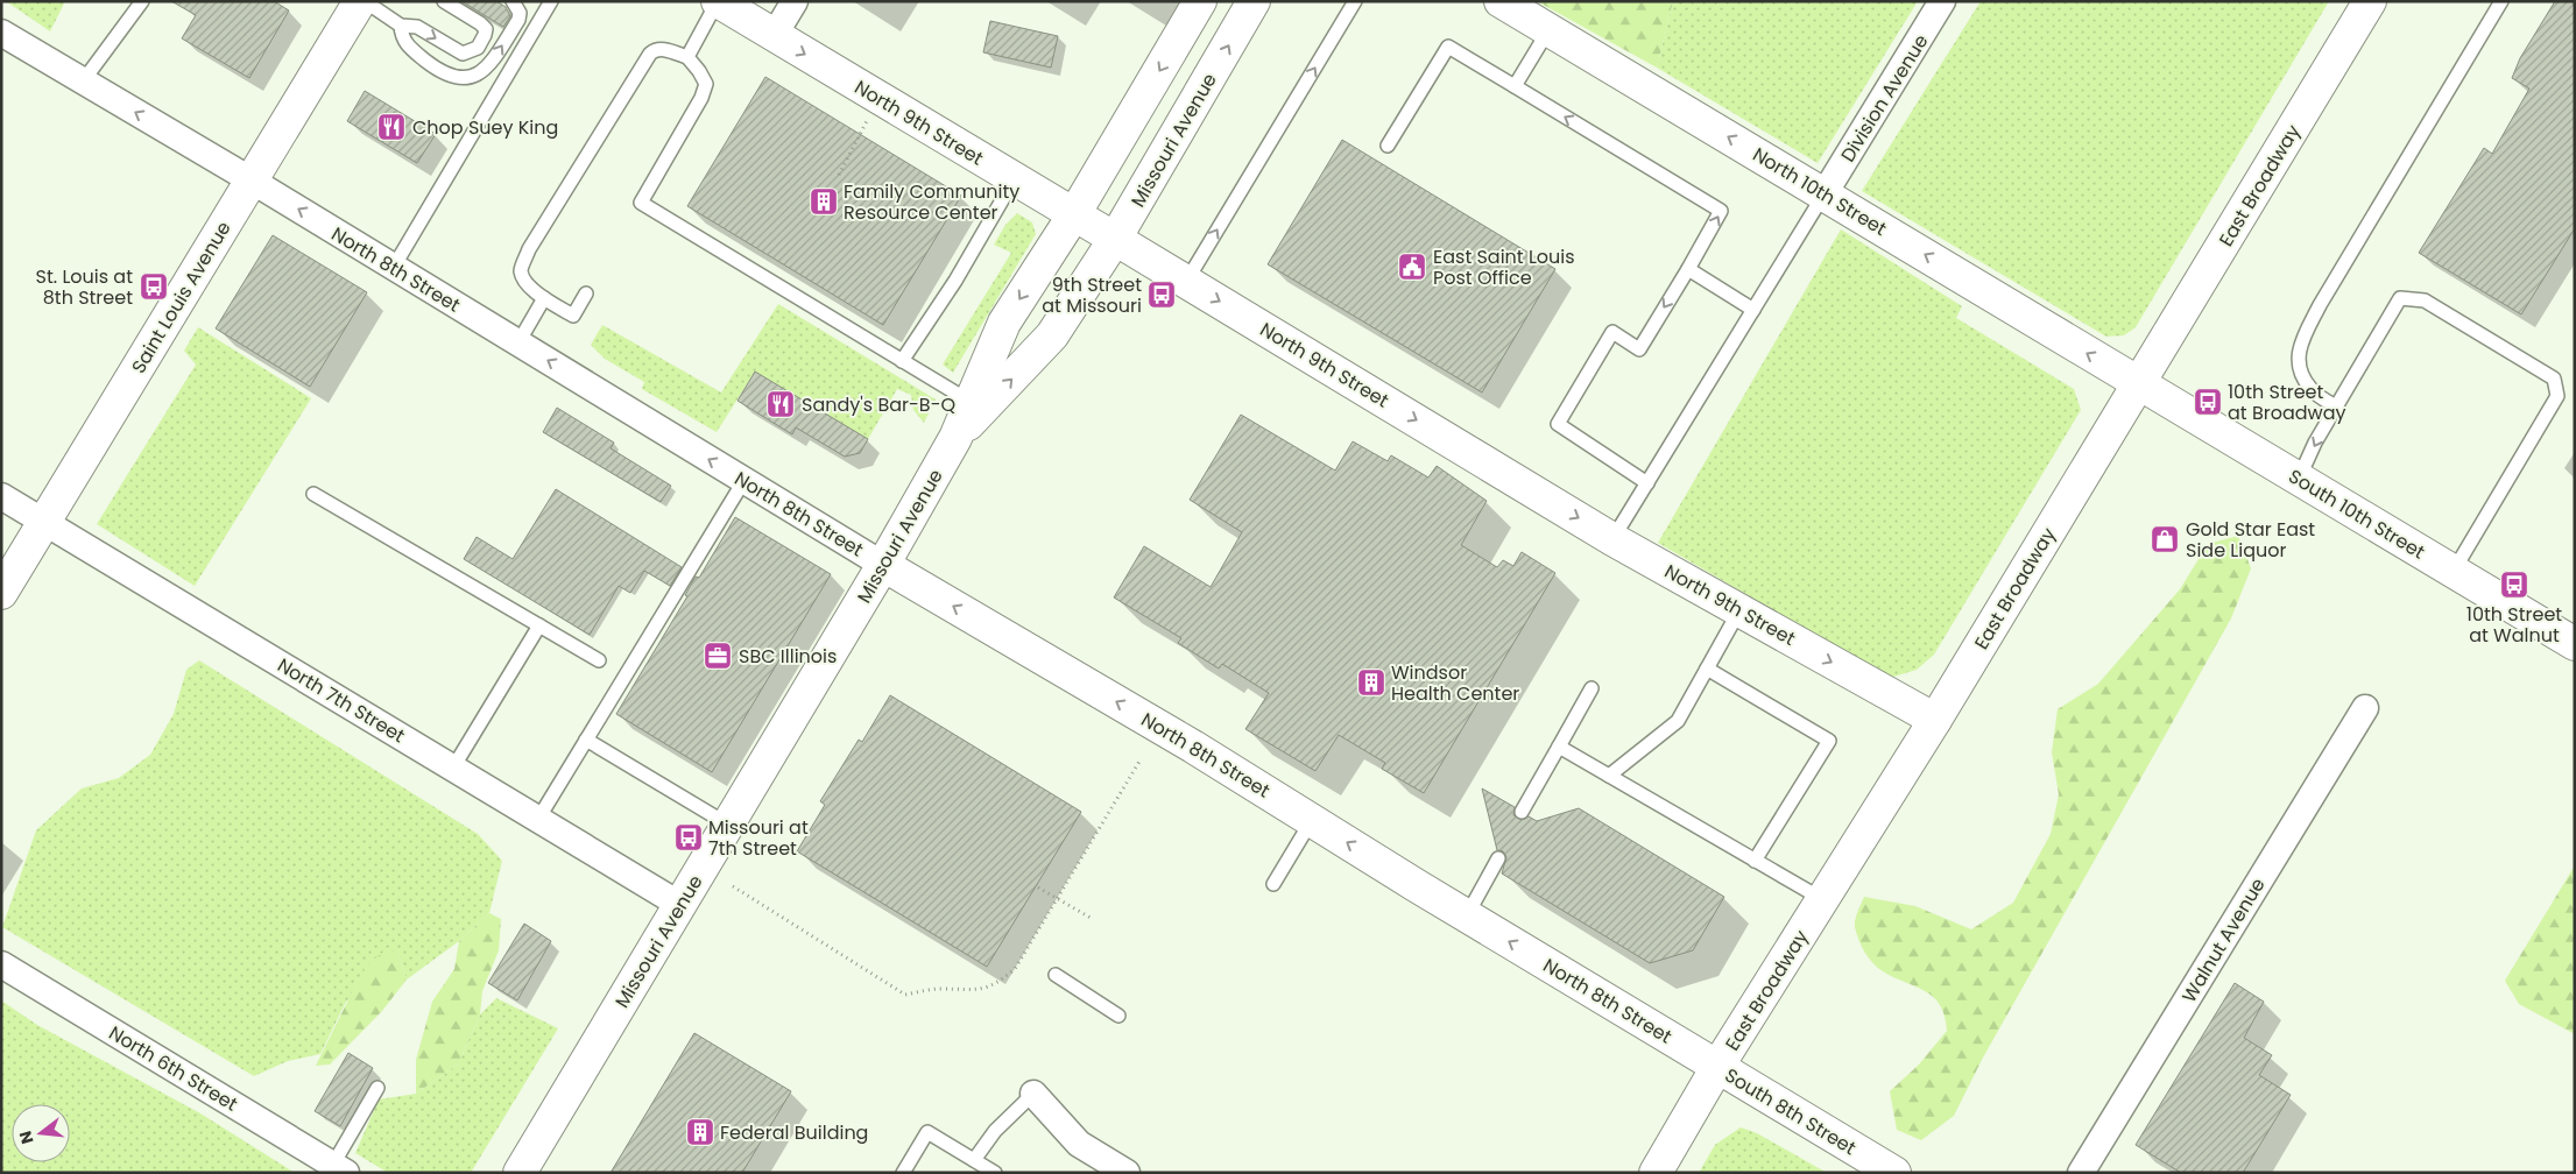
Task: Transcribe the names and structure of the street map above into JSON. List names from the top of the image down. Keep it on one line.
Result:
{"streets":{"street":["Division Avenue","North 9th Street","Missouri Avenue","East Broadway","North 10th Street","North 8th Street","Saint Louis Avenue","South 10th Street","North 7th Street","Walnut Avenue","North 6th Street","South 8th Street"]},"crossings":[["Division Avenue","North 10th Street"],["North 9th Street","Missouri Avenue"],["North 9th Street","East Broadway"],["Missouri Avenue","North 8th Street"],["Missouri Avenue","North 7th Street"],["East Broadway","North 10th Street"],["East Broadway","North 8th Street"],["East Broadway","South 10th Street"],["East Broadway","South 8th Street"],["North 10th Street","South 10th Street"],["North 8th Street","Saint Louis Avenue"],["North 8th Street","South 8th Street"],["Saint Louis Avenue","North 7th Street"]],"one_way":["North 9th Street","North 10th Street","North 8th Street"],"places":{"restaurant":["Chop Suey King","Sandy's Bar-B-Q"],"building":["Family Community Resource Center","Windsor Health Center","Federal Building"],"public building":["East Saint Louis Post Office"],"bus stop":["St. Louis at 8th Street","9th Street at Missouri","10th Street at Broadway","10th Street at Walnut","Missouri at 7th Street"],"shop":["Gold Star East Side Liquor"],"office":["SBC Illinois"]},"north":"left"}
